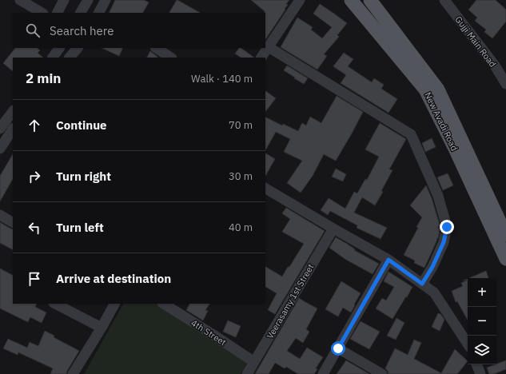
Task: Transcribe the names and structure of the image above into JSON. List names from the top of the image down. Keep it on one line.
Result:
{"streets":{"main road":["New Avadi Road"],"street":["Gujji Main Road","Veerasamy 1st Street","4th Street"]},"crossings":[["Veerasamy 1st Street","4th Street"]],"page":{"search":"Search here","heading":["2 min","Walk · 140 m"],"list":[["Continue","70 m"],["Turn right","30 m"],["Turn left","40 m"],"Arrive at destination"],"map_buttons":["+","−"]}}
